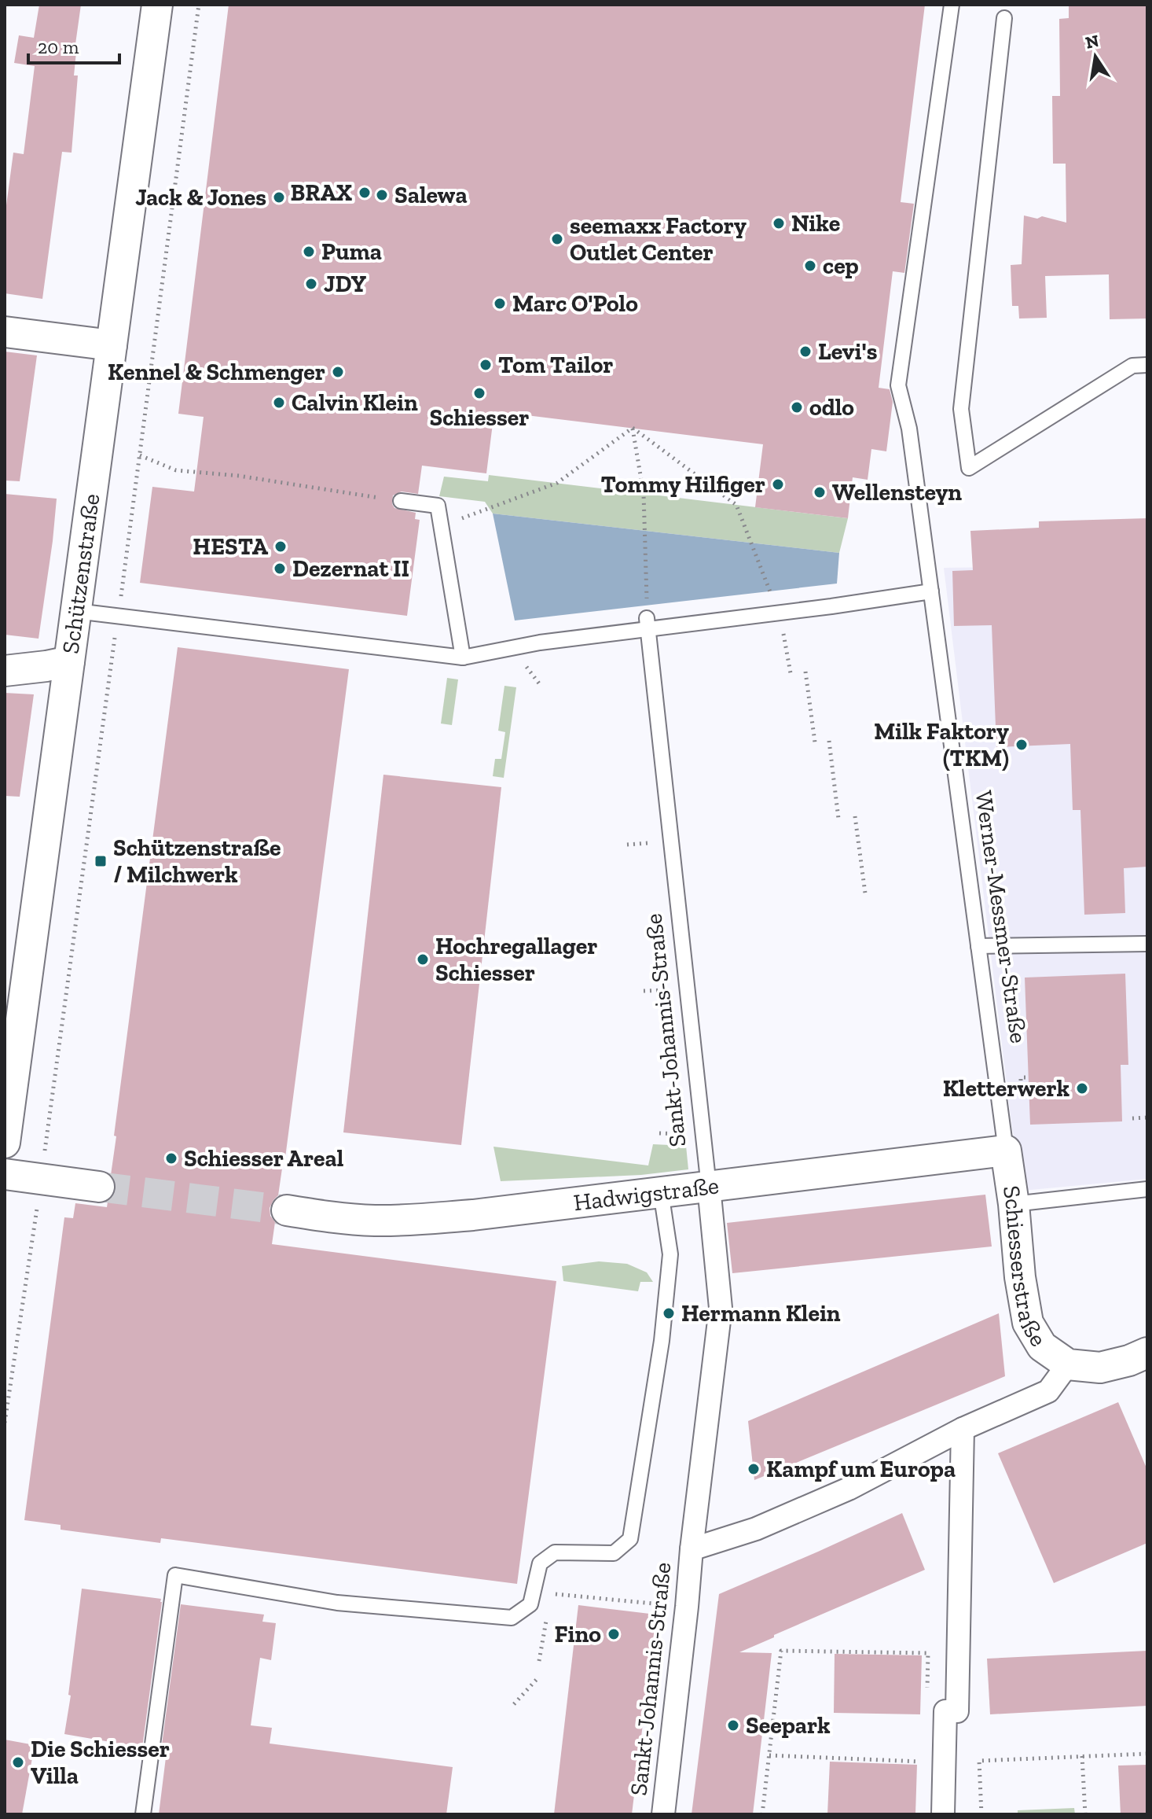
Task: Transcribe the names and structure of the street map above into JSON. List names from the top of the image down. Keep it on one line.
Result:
{"streets":{"street":["Schützenstraße","Sankt-Johannis-Straße","Hadwigstraße","Schiesserstraße"],"lane":["Werner-Messmer-Straße"]},"crossings":[["Werner-Messmer-Straße","Hadwigstraße"],["Werner-Messmer-Straße","Schiesserstraße"],["Sankt-Johannis-Straße","Hadwigstraße"],["Sankt-Johannis-Straße","Schiesserstraße"],["Hadwigstraße","Schiesserstraße"]],"places":{"other":["BRAX","Salewa","Jack & Jones","Nike","seemaxx Factory Outlet Center","Puma","cep","JDY","Marc O'Polo","Levi's","Tom Tailor","Kennel & Schmenger","Schiesser","Calvin Klein","odlo","Tommy Hilfiger","Wellensteyn","HESTA","Dezernat II","Milk Faktory (TKM)","Hochregallager Schiesser","Kletterwerk","Schiesser Areal","Hermann Klein","Kampf um Europa","Fino","Seepark","Die Schiesser Villa"],"transit":["Schützenstraße / Milchwerk"]},"scale_bar":"20 m","north":"top"}
